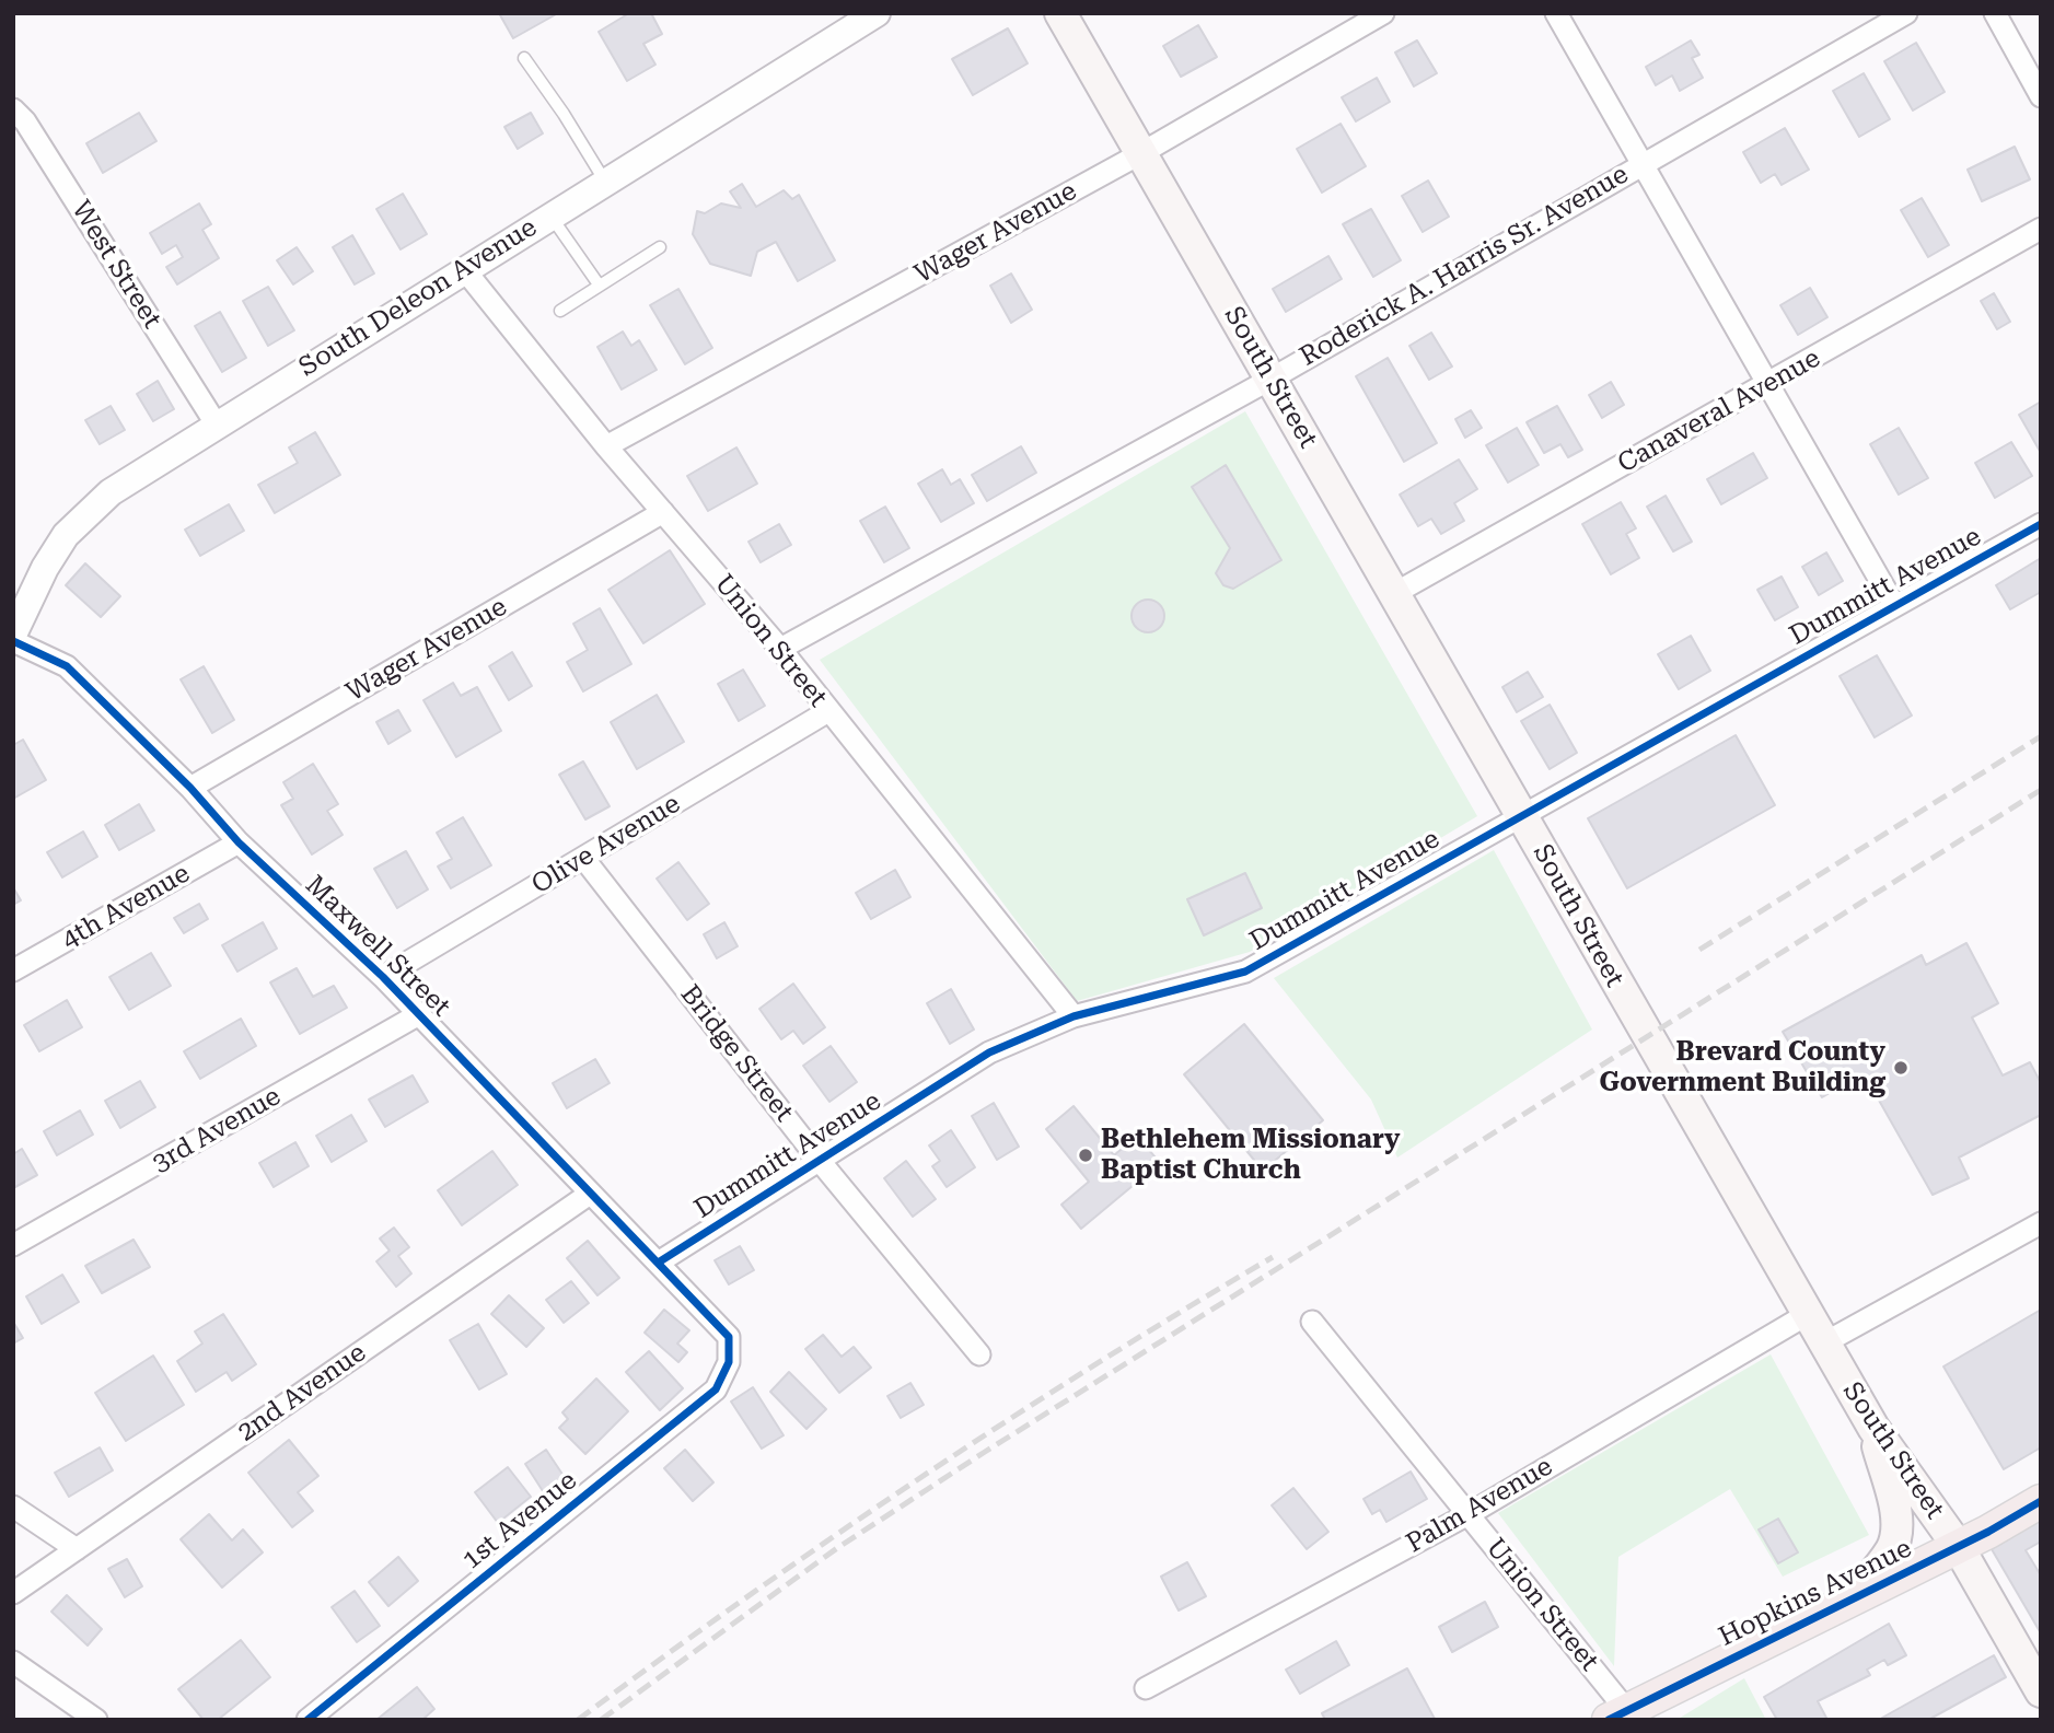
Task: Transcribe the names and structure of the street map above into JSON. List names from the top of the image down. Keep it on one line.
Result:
{"streets":{"main road":["South Street","Hopkins Avenue"],"street":["Wager Avenue","West Street","Roderick A. Harris Sr. Avenue","South Deleon Avenue","Canaveral Avenue","Dummitt Avenue","Union Street","Olive Avenue","4th Avenue","Maxwell Street","Bridge Street","3rd Avenue","2nd Avenue","Palm Avenue","1st Avenue"]},"crossings":[["Wager Avenue","South Street"],["Wager Avenue","Union Street"],["Wager Avenue","Maxwell Street"],["West Street","South Deleon Avenue"],["Roderick A. Harris Sr. Avenue","South Street"],["Roderick A. Harris Sr. Avenue","Union Street"],["South Deleon Avenue","Union Street"],["South Street","Canaveral Avenue"],["South Street","Dummitt Avenue"],["South Street","Palm Avenue"],["South Street","Hopkins Avenue"],["Dummitt Avenue","Union Street"],["Dummitt Avenue","Maxwell Street"],["Dummitt Avenue","Bridge Street"],["Union Street","Olive Avenue"],["Union Street","Palm Avenue"],["Union Street","Hopkins Avenue"],["Olive Avenue","Maxwell Street"],["Olive Avenue","Bridge Street"],["4th Avenue","Maxwell Street"],["Maxwell Street","3rd Avenue"],["Maxwell Street","2nd Avenue"],["Maxwell Street","1st Avenue"]],"places":["Brevard County Government Building","Bethlehem Missionary Baptist Church"]}
